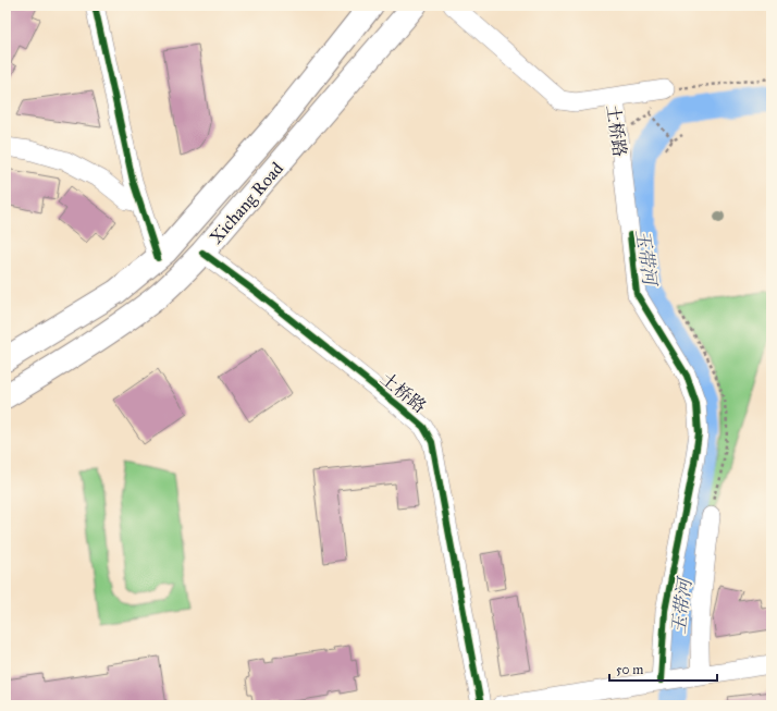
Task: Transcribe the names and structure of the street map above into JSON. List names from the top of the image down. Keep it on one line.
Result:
{"streets":{"main road":["Xichang Road"],"street":["土桥路"]},"crossings":[["土桥路","Xichang Road"]],"water":["玉带河"],"scale_bar":"50 m"}
